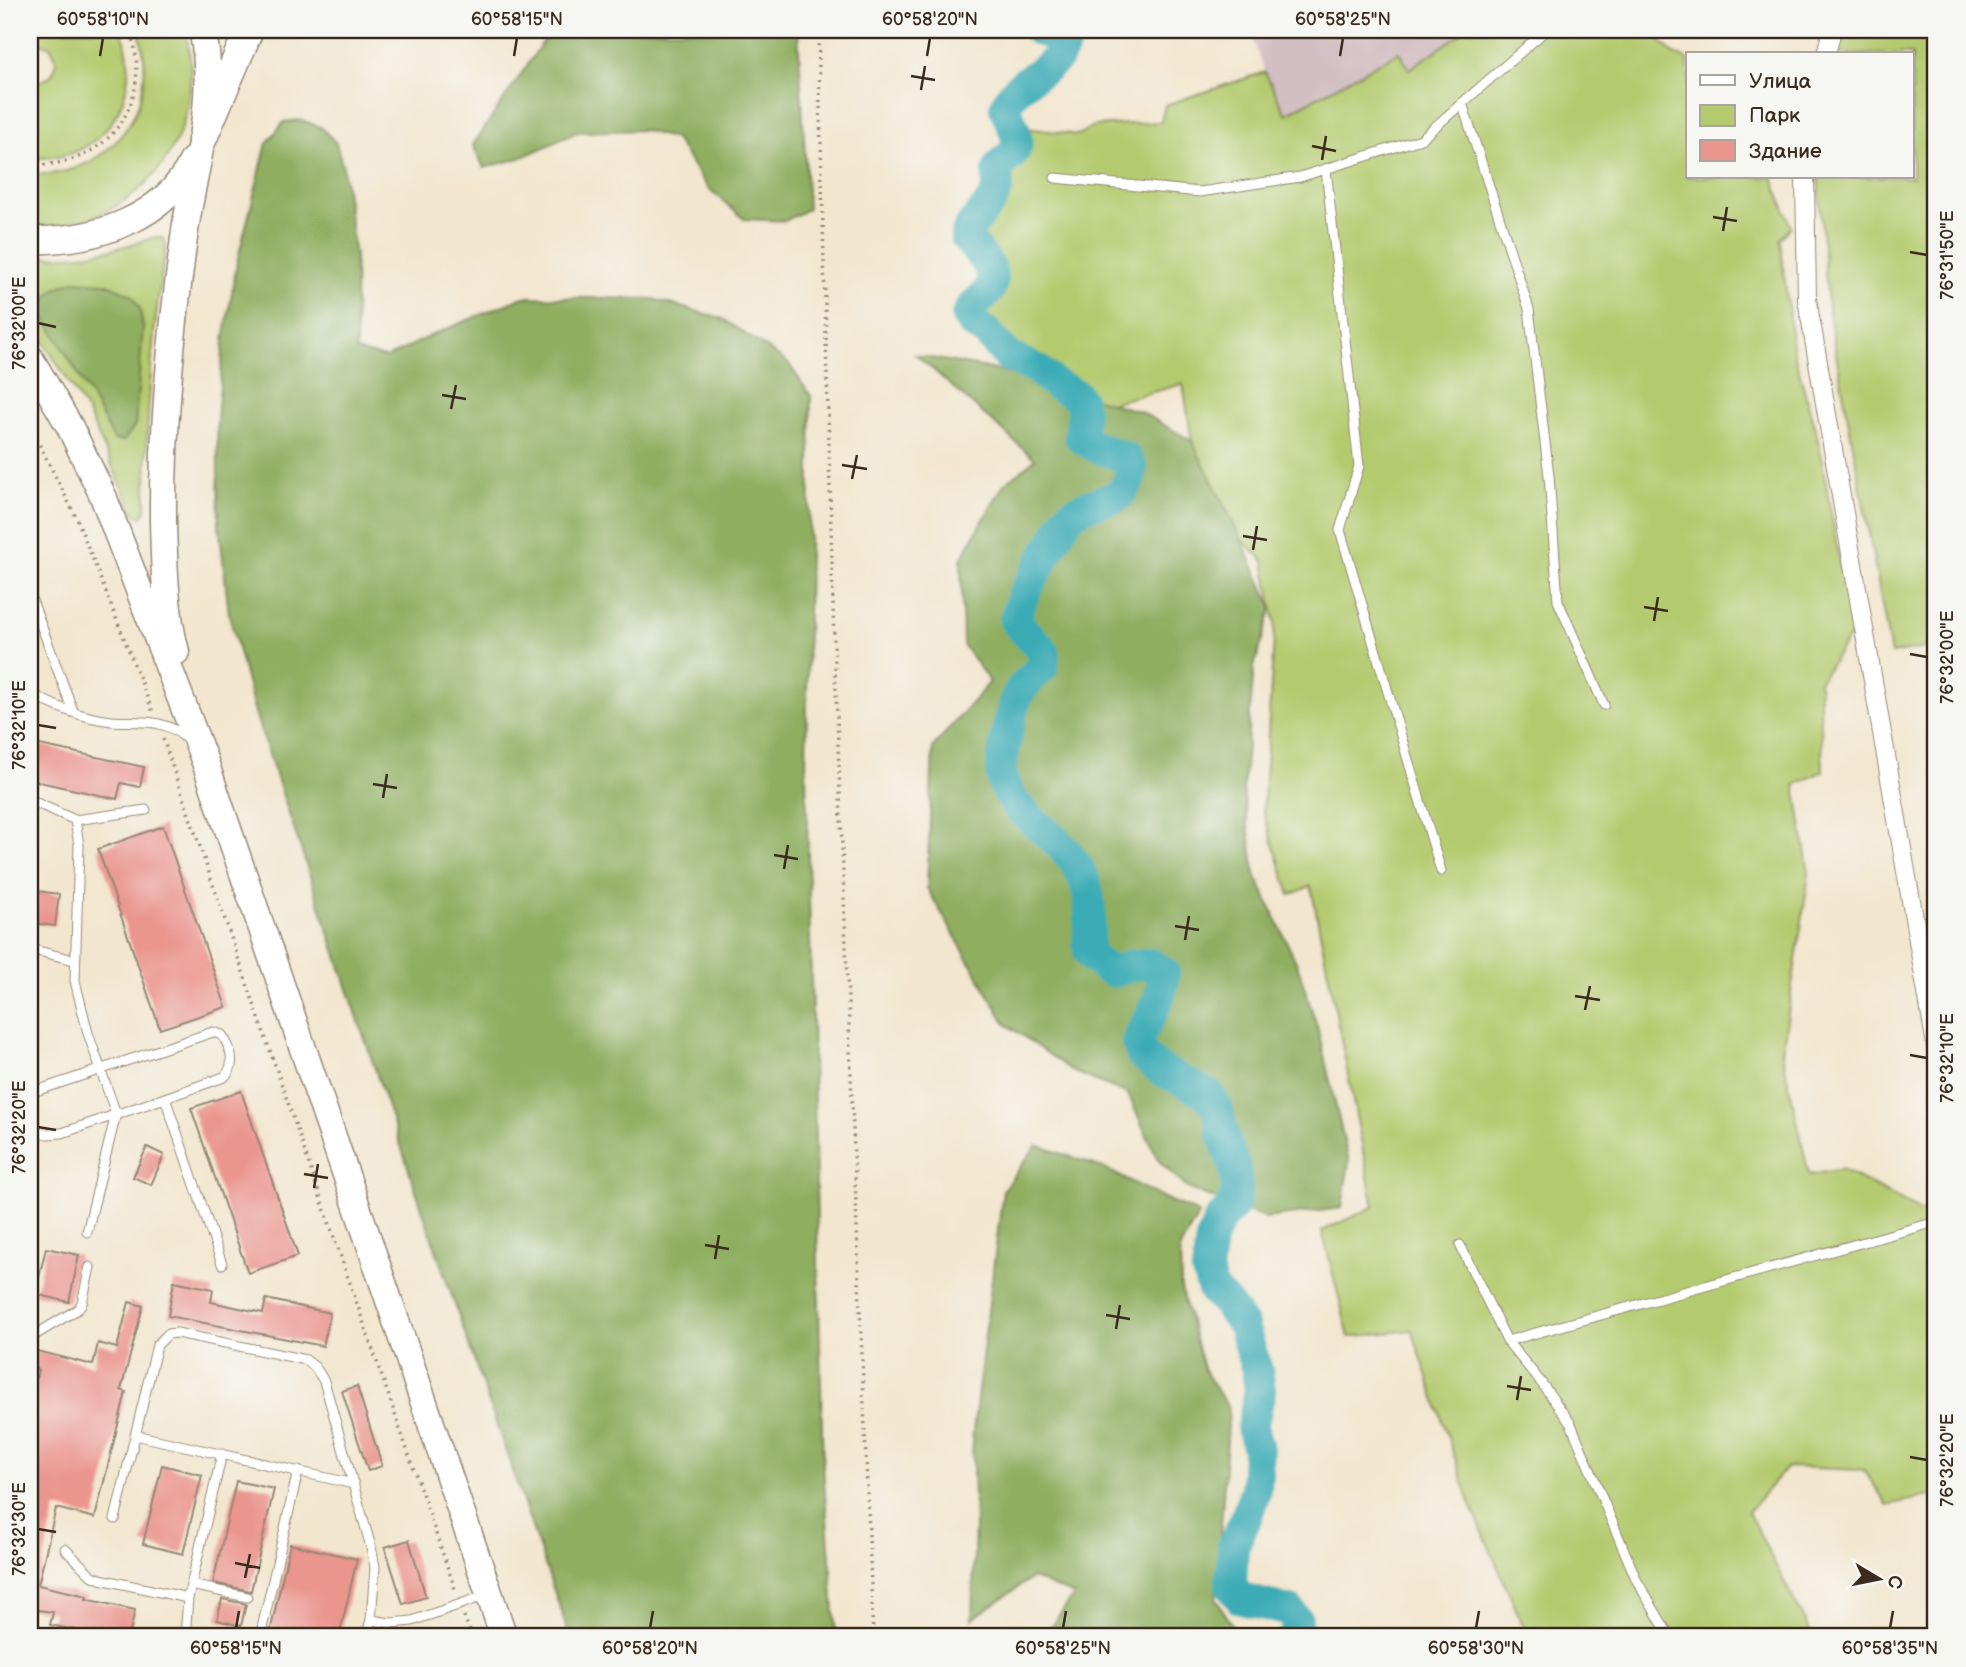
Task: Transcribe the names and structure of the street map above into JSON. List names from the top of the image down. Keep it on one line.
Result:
{"legend":["Улица","Парк","Здание"],"north":"right","coordinates":["60°58'10\"N","60°58'15\"N","60°58'20\"N","60°58'25\"N","76°31'50\"E","76°32'00\"E","76°32'10\"E","76°32'20\"E","76°32'30\"E","60°58'30\"N","60°58'35\"N"]}
